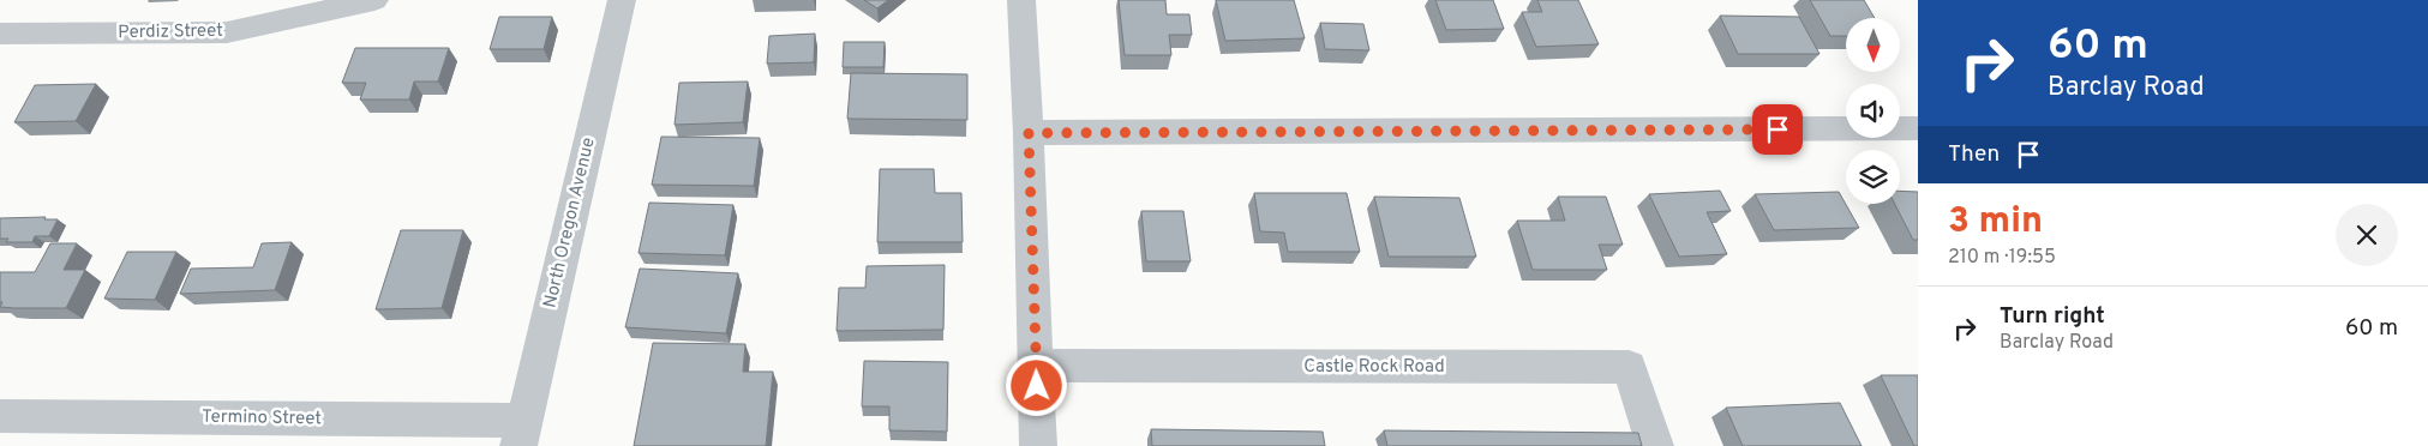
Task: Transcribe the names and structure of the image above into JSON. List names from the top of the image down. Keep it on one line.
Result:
{"streets":{"street":["Perdiz Street","North Oregon Avenue","Castle Rock Road","Termino Street"]},"crossings":[["North Oregon Avenue","Termino Street"]],"north":"bottom","page":{"turn":["60 m","Barclay Road"],"then":"Then","heading":["3 min","210 m · 19:55"],"list":[{"name":"Turn right","note":"Barclay Road","value":"60 m"}]}}
